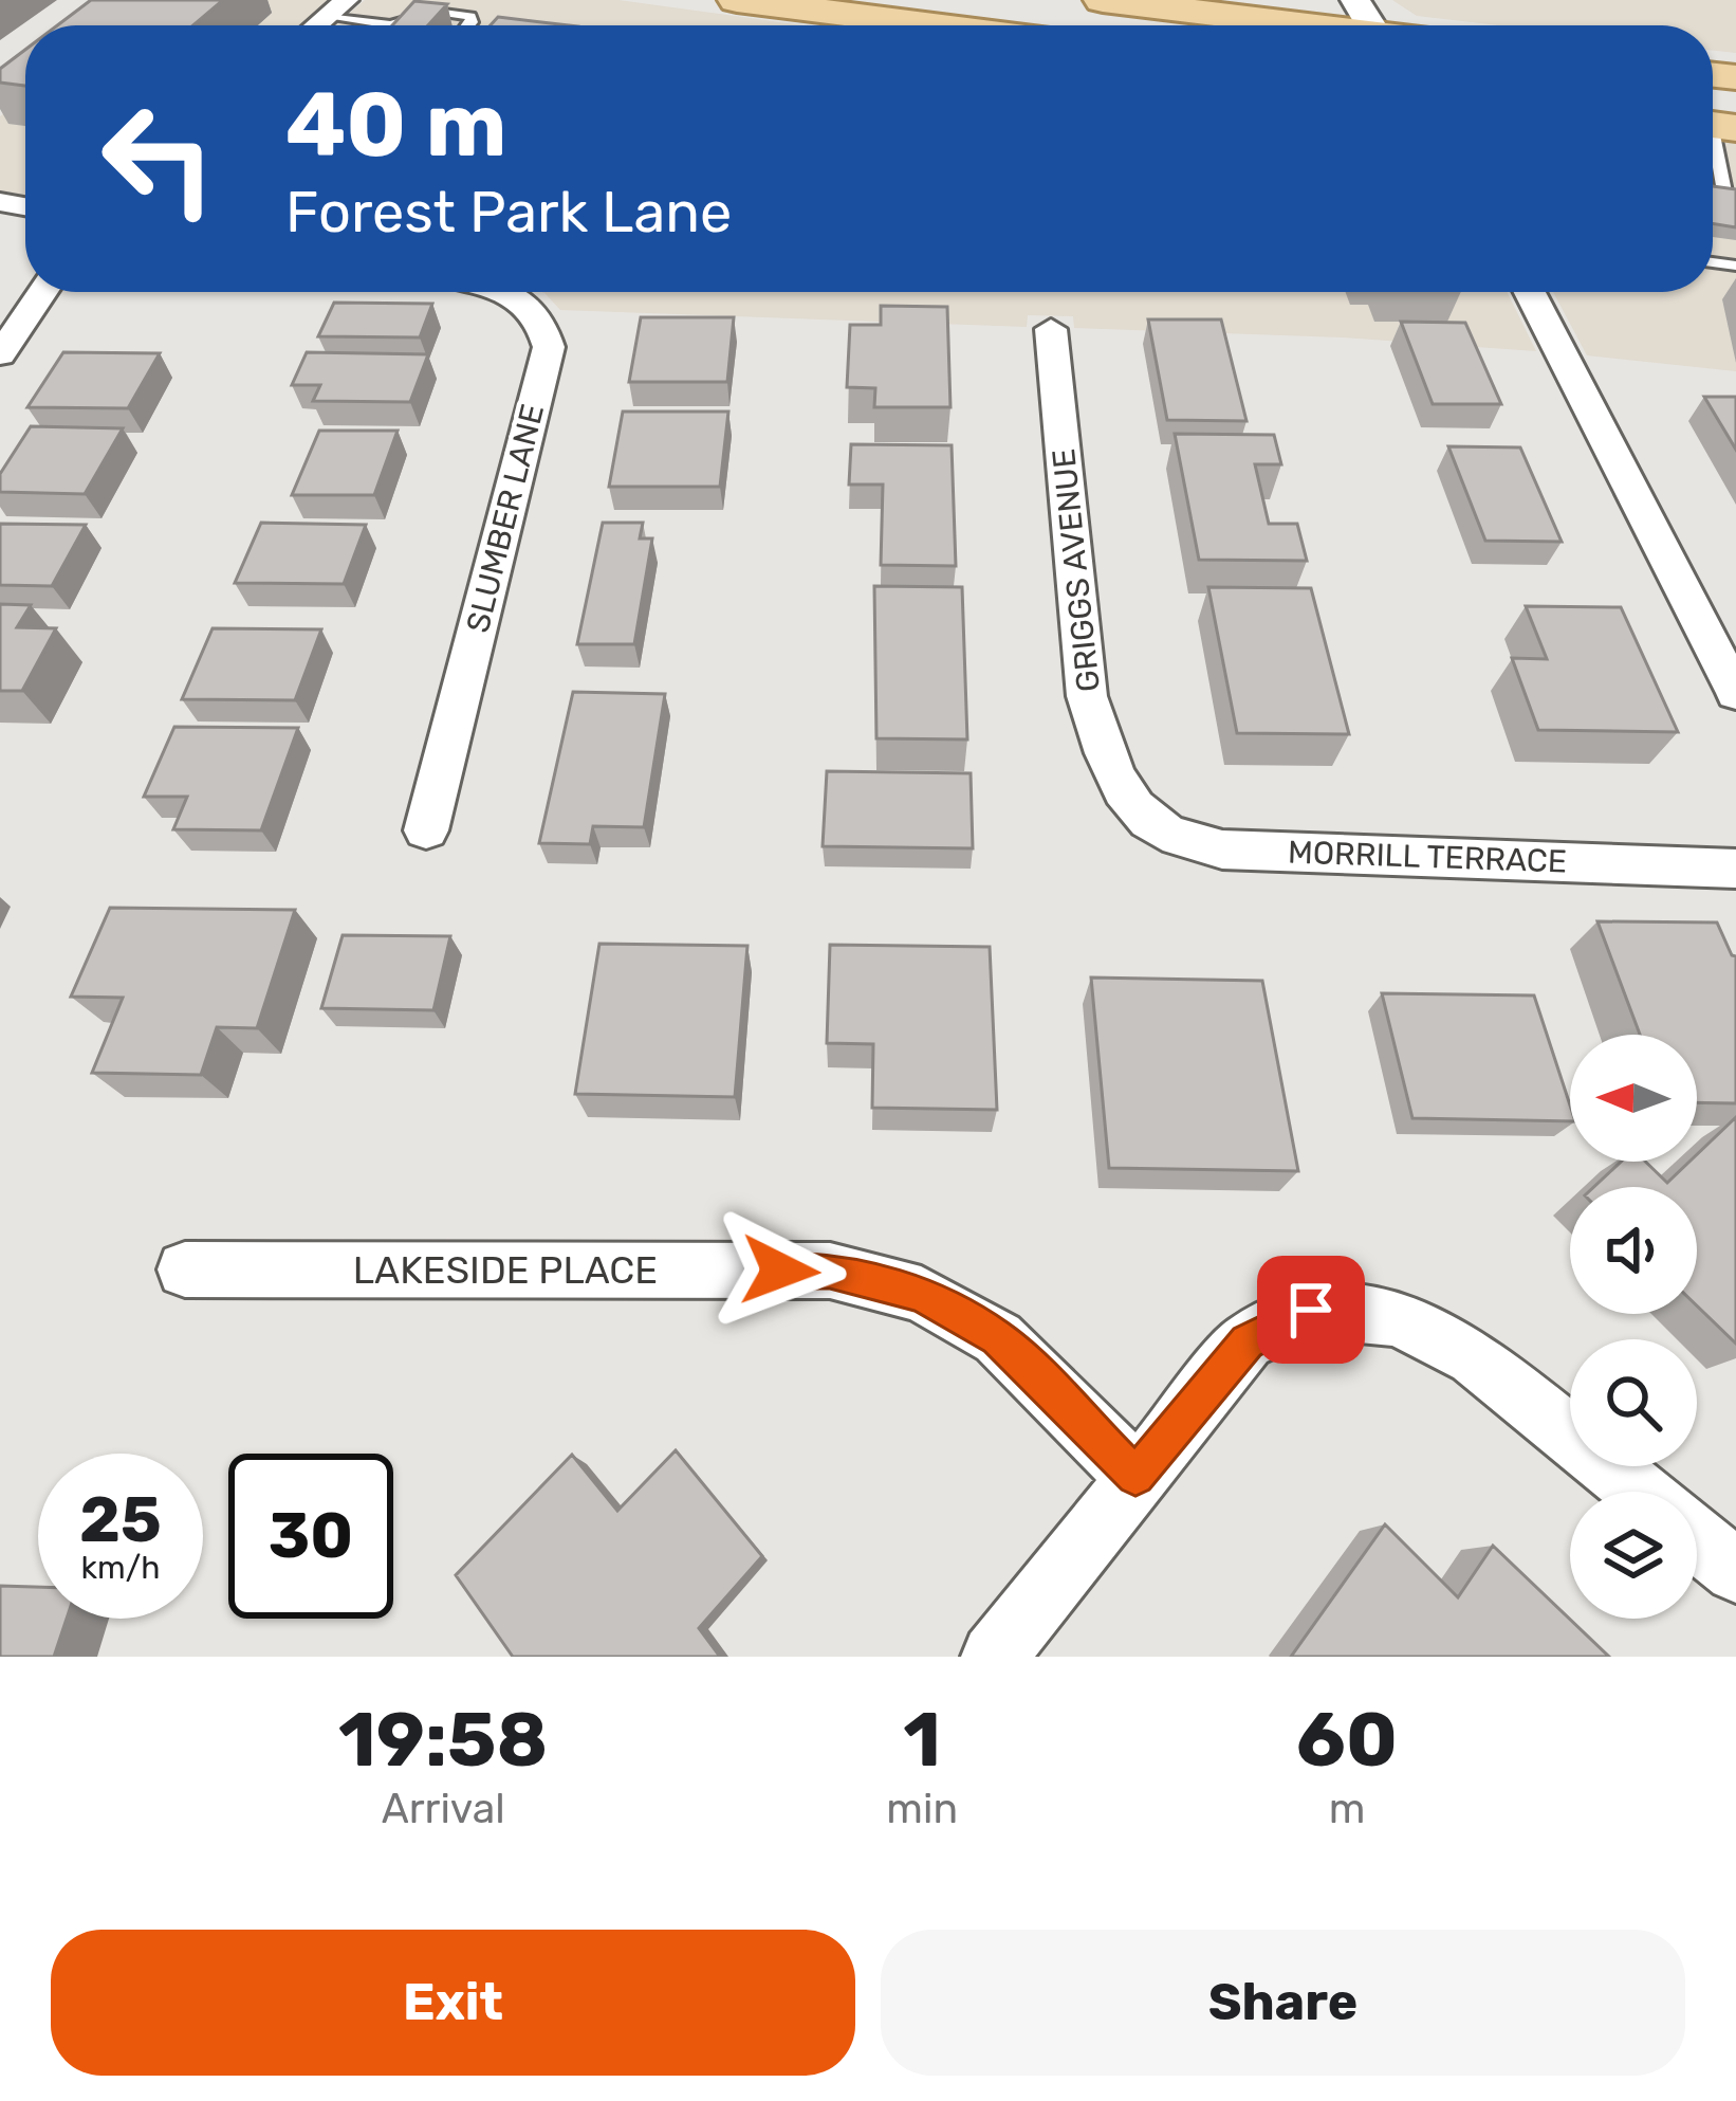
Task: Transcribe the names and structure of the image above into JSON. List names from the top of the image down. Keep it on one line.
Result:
{"streets":{"street":["SLUMBER LANE","GRIGGS AVENUE","MORRILL TERRACE","LAKESIDE PLACE"]},"crossings":[["GRIGGS AVENUE","MORRILL TERRACE"]],"north":"left","page":{"turn":["40 m","Forest Park Lane"],"speed":"25 km/h","limit":"30","eta":["19:58","Arrival","1","min","60","m"],"buttons":["Exit","Share"]}}
